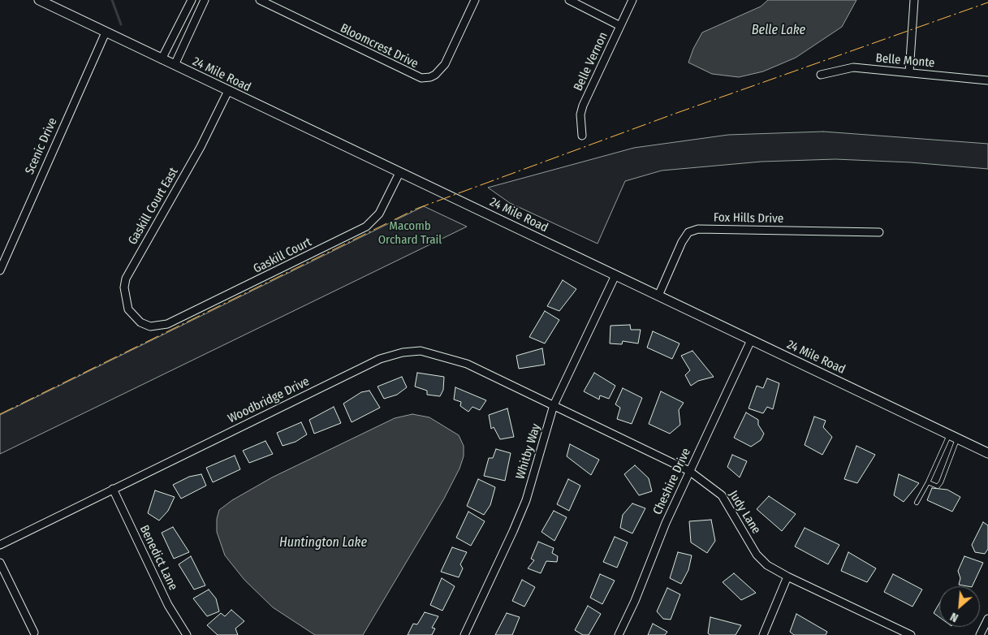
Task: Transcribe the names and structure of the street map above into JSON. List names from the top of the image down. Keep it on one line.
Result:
{"streets":{"street":["Bloomcrest Drive","Belle Monte","Belle Vernon","24 Mile Road","Scenic Drive","Gaskill Court East","Fox Hills Drive","Gaskill Court","Woodbridge Drive","Whitby Way","Cheshire Drive","Judy Lane","Benedict Lane"]},"crossings":[["24 Mile Road","Scenic Drive"],["24 Mile Road","Gaskill Court East"],["24 Mile Road","Fox Hills Drive"],["24 Mile Road","Gaskill Court"],["24 Mile Road","Whitby Way"],["24 Mile Road","Cheshire Drive"],["Gaskill Court East","Gaskill Court"],["Woodbridge Drive","Whitby Way"],["Woodbridge Drive","Judy Lane"],["Woodbridge Drive","Benedict Lane"],["Whitby Way","Judy Lane"],["Cheshire Drive","Judy Lane"]],"water":["Belle Lake","Huntington Lake"],"parks":["Macomb Orchard Trail"],"north":"bottom left"}
